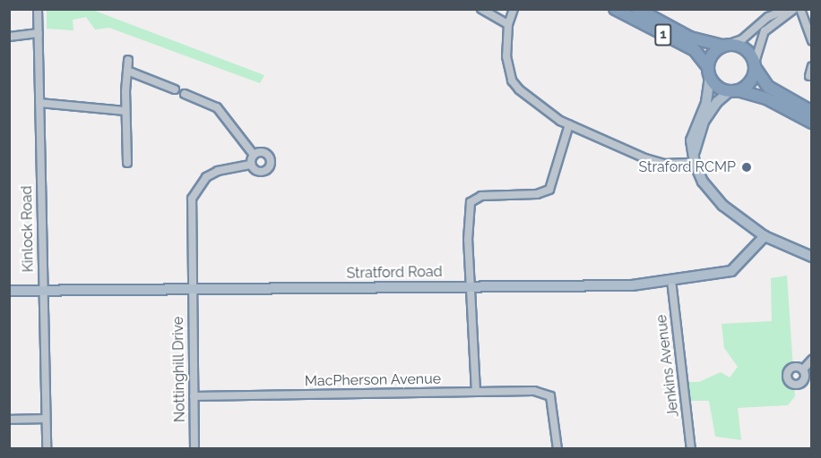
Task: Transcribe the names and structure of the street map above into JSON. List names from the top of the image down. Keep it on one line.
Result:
{"streets":{"highway":["1"],"main road":["Stratford Road"],"street":["Kinlock Road","Jenkins Avenue","Nottinghill Drive","MacPherson Avenue"]},"crossings":[["Kinlock Road","Stratford Road"],["Stratford Road","Jenkins Avenue"],["Stratford Road","Nottinghill Drive"],["Nottinghill Drive","MacPherson Avenue"]],"places":["Straford RCMP"]}
